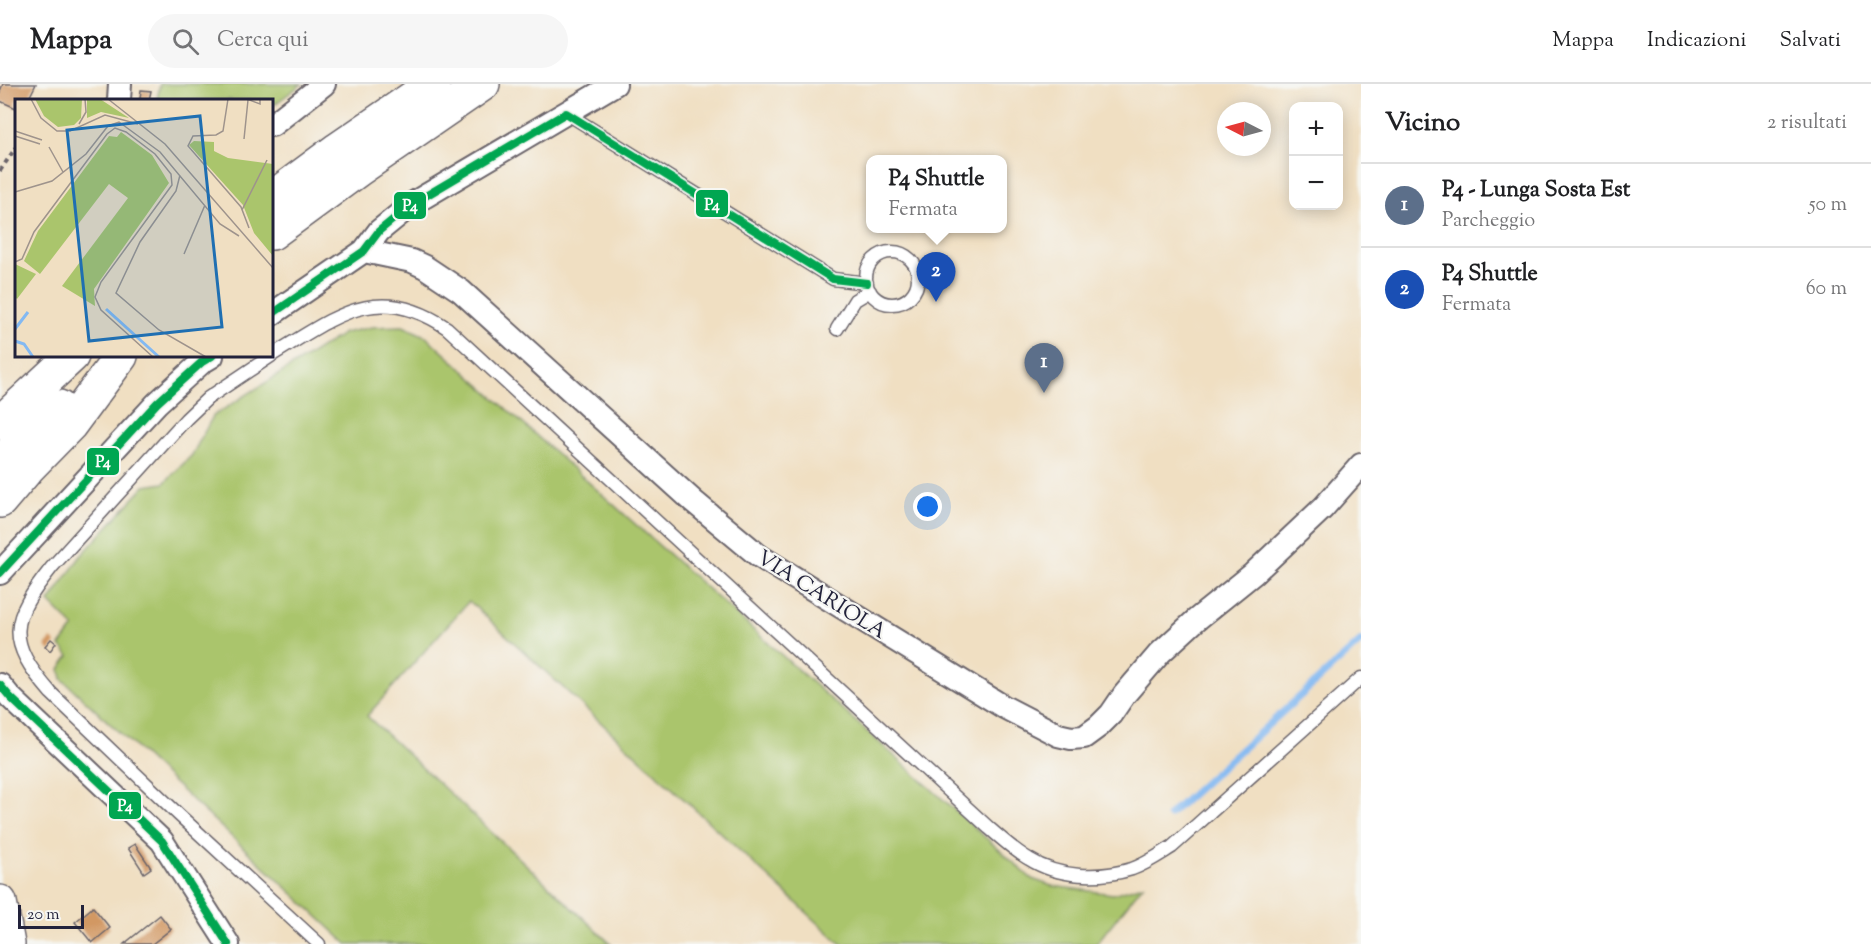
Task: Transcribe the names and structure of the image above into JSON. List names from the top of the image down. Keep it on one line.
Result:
{"streets":{"street":["VIA CARIOLA"]},"lines":["transit line P4"],"scale_bar":"20 m","north":"left","page":{"header":"Mappa","search":"Cerca qui","nav":["Mappa","Indicazioni","Salvati"],"heading":["Vicino","2 risultati"],"map_buttons":["+","−"],"popup":["P4 Shuttle","Fermata"],"list":[{"mark":"1","name":"P4 - Lunga Sosta Est","note":"Parcheggio","value":"50 m"},{"mark":"2","name":"P4 Shuttle","note":"Fermata","value":"60 m"}],"pins":["2","1"],"scale":"20 m"}}
